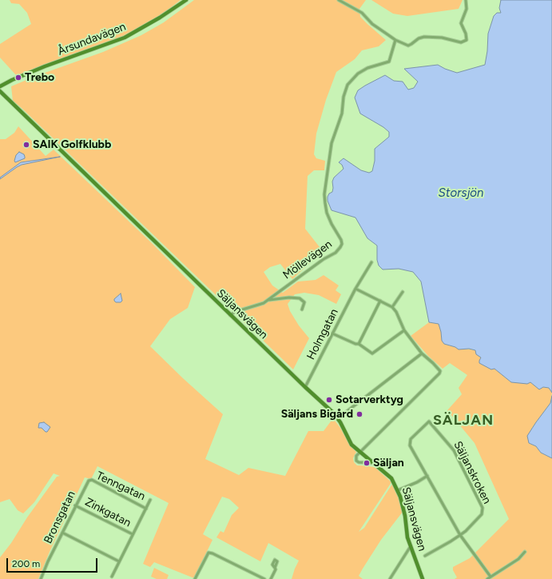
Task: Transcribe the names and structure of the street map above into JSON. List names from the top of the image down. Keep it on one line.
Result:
{"streets":{"street":["Årsundavägen","Möllevägen","Säljansvägen","Holmgatan","Säljanskroken","Tenngatan","Zinkgatan","Bronsgatan"]},"crossings":[["Möllevägen","Säljansvägen"],["Säljansvägen","Holmgatan"],["Tenngatan","Bronsgatan"],["Zinkgatan","Bronsgatan"]],"districts":["SÄLJAN"],"water":["Storsjön"],"places":["Trebo","SAIK Golfklubb","Sotarverktyg","Säljans Bigård","Säljan"],"scale_bar":"200 m"}
